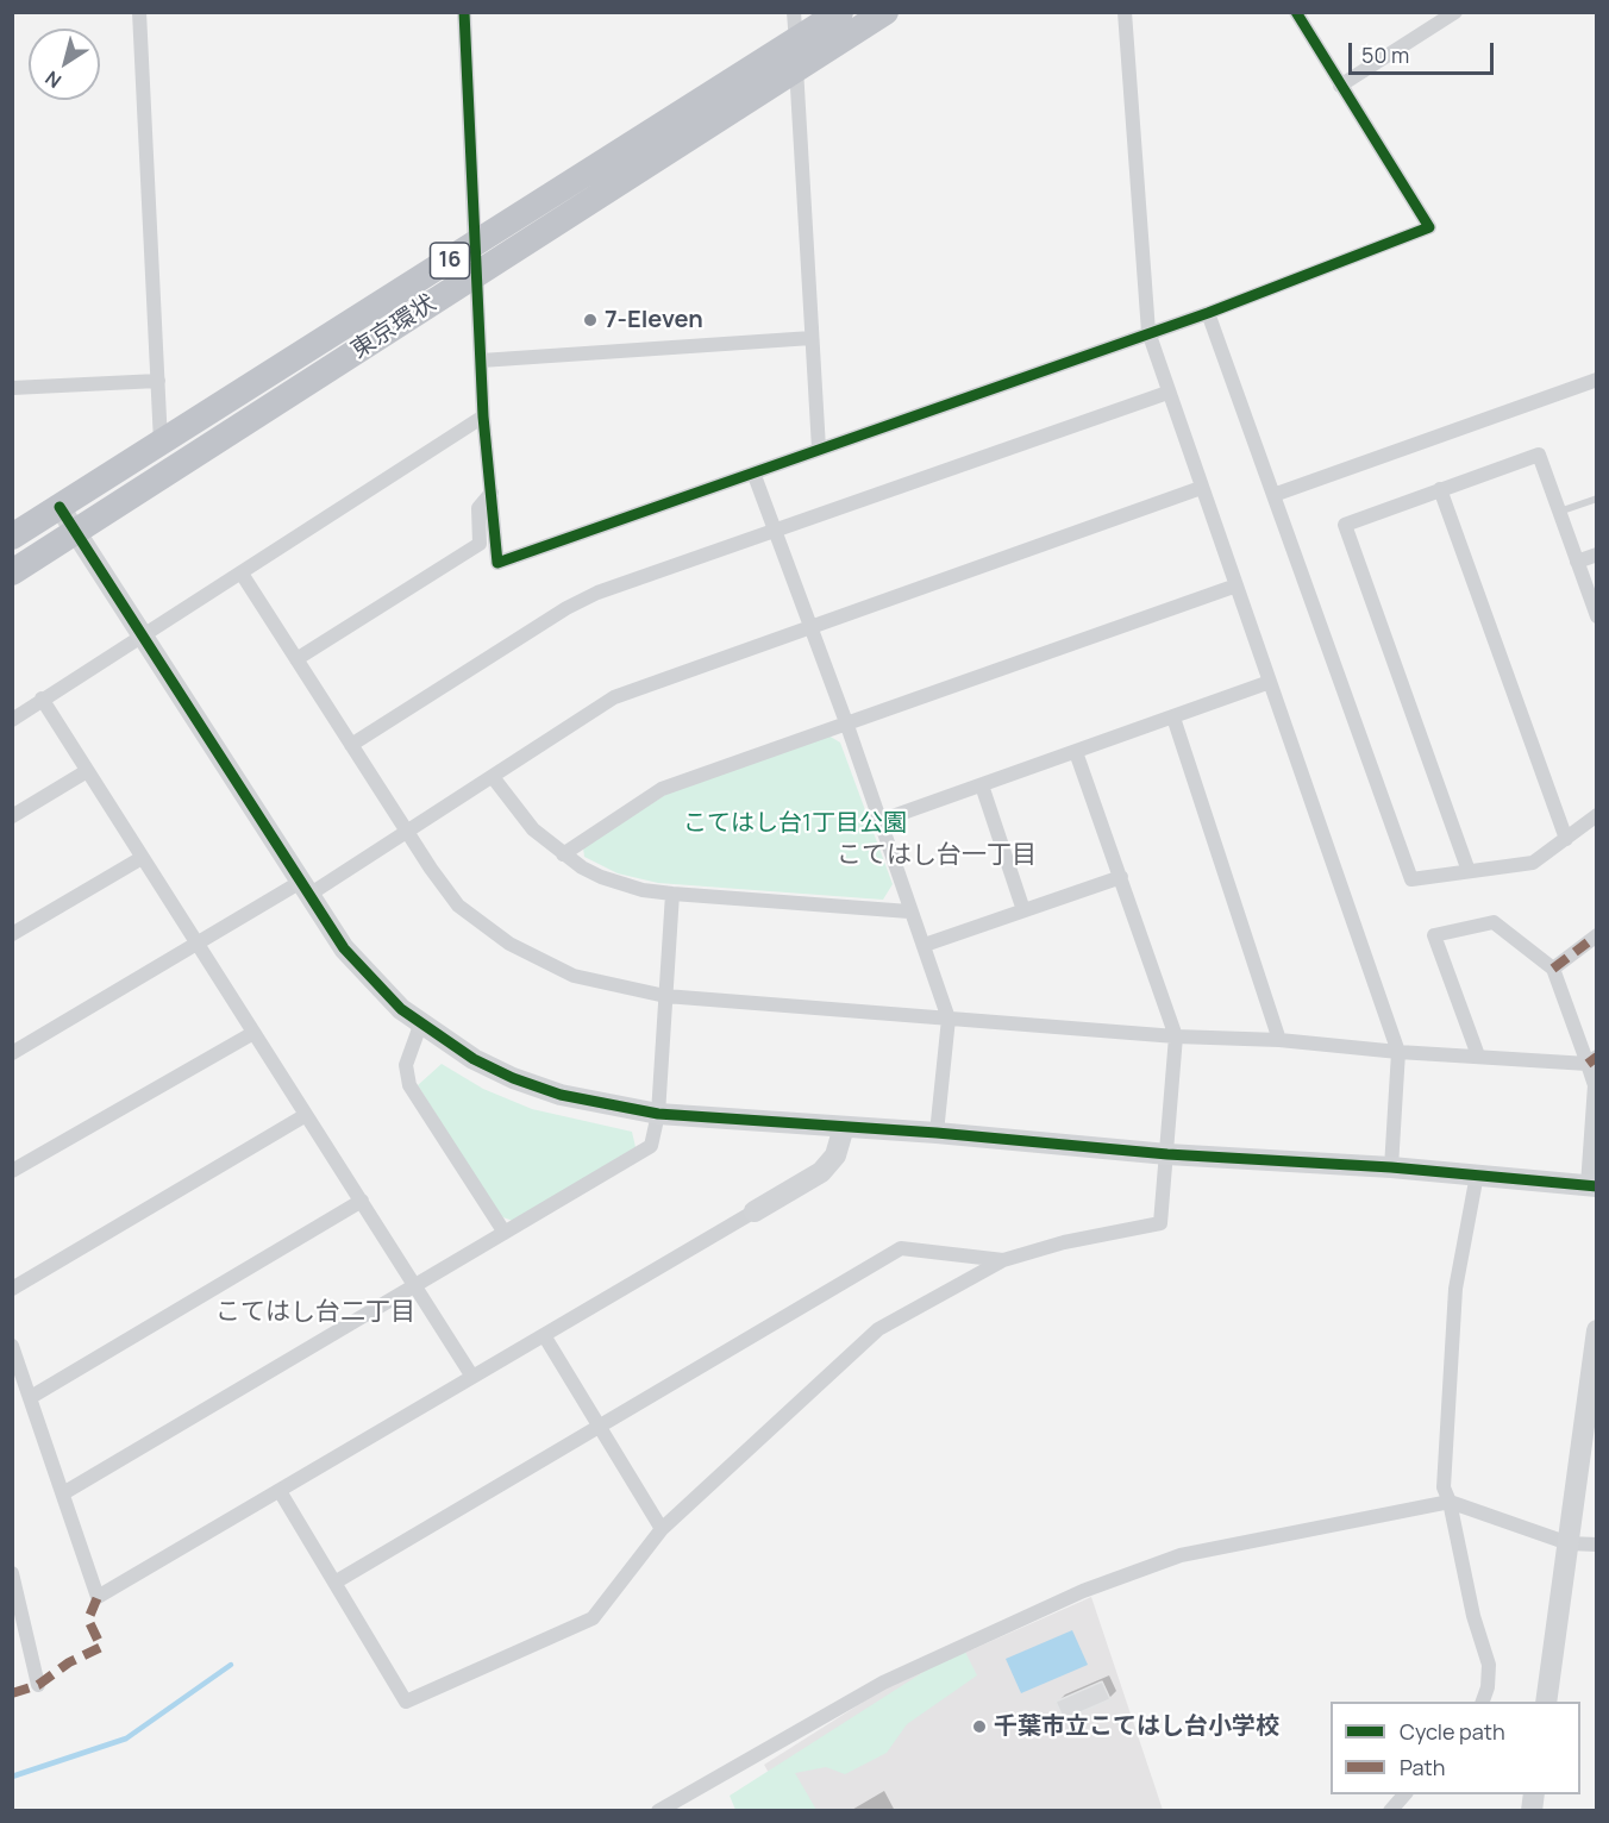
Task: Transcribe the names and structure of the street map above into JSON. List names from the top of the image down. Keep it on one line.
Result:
{"streets":{"highway":["16","東京環状"]},"districts":["こてはし台一丁目","こてはし台二丁目"],"parks":["こてはし台1丁目公園"],"places":["7-Eleven","千葉市立こてはし台小学校"],"legend":["Cycle path","Path"],"scale_bar":"50 m","north":"bottom left"}
